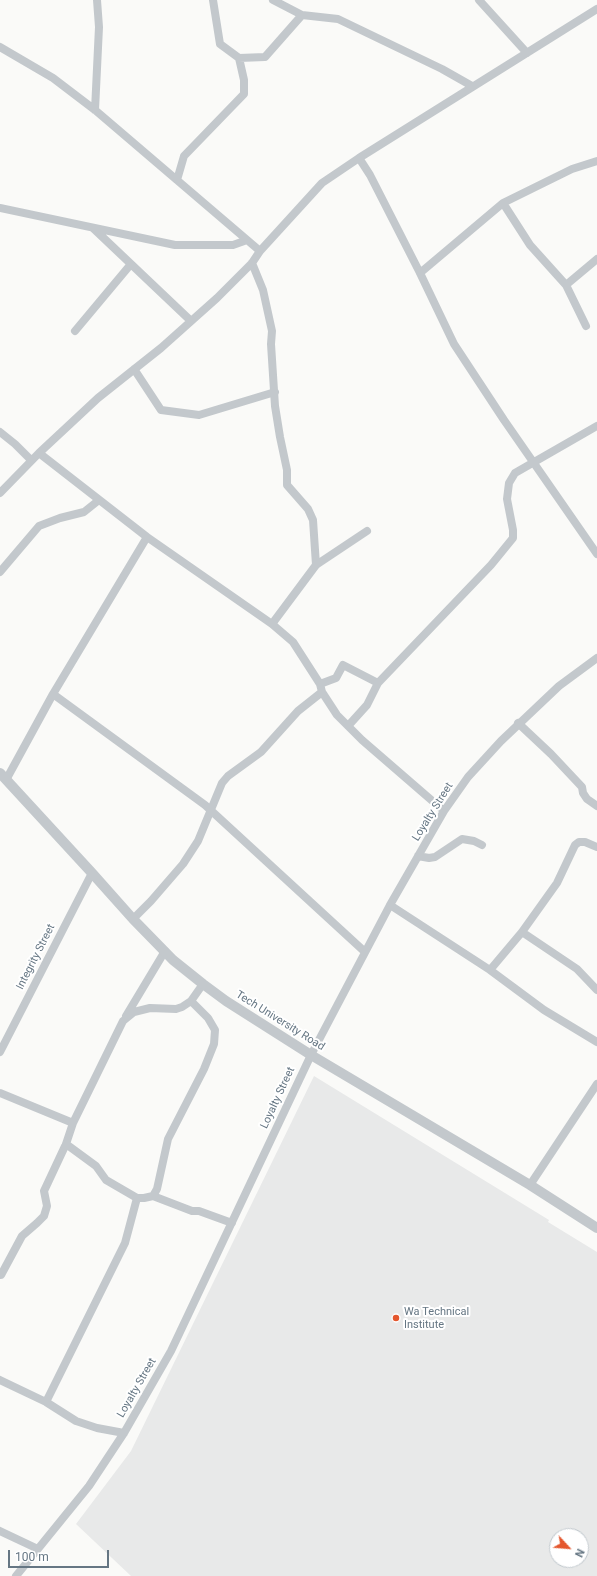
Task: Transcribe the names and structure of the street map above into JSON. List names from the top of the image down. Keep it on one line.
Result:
{"streets":{"street":["Loyalty Street","Integrity Street","Tech University Road"]},"crossings":[["Loyalty Street","Tech University Road"],["Integrity Street","Tech University Road"]],"places":["Wa Technical Institute"],"scale_bar":"100 m","north":"bottom right"}
